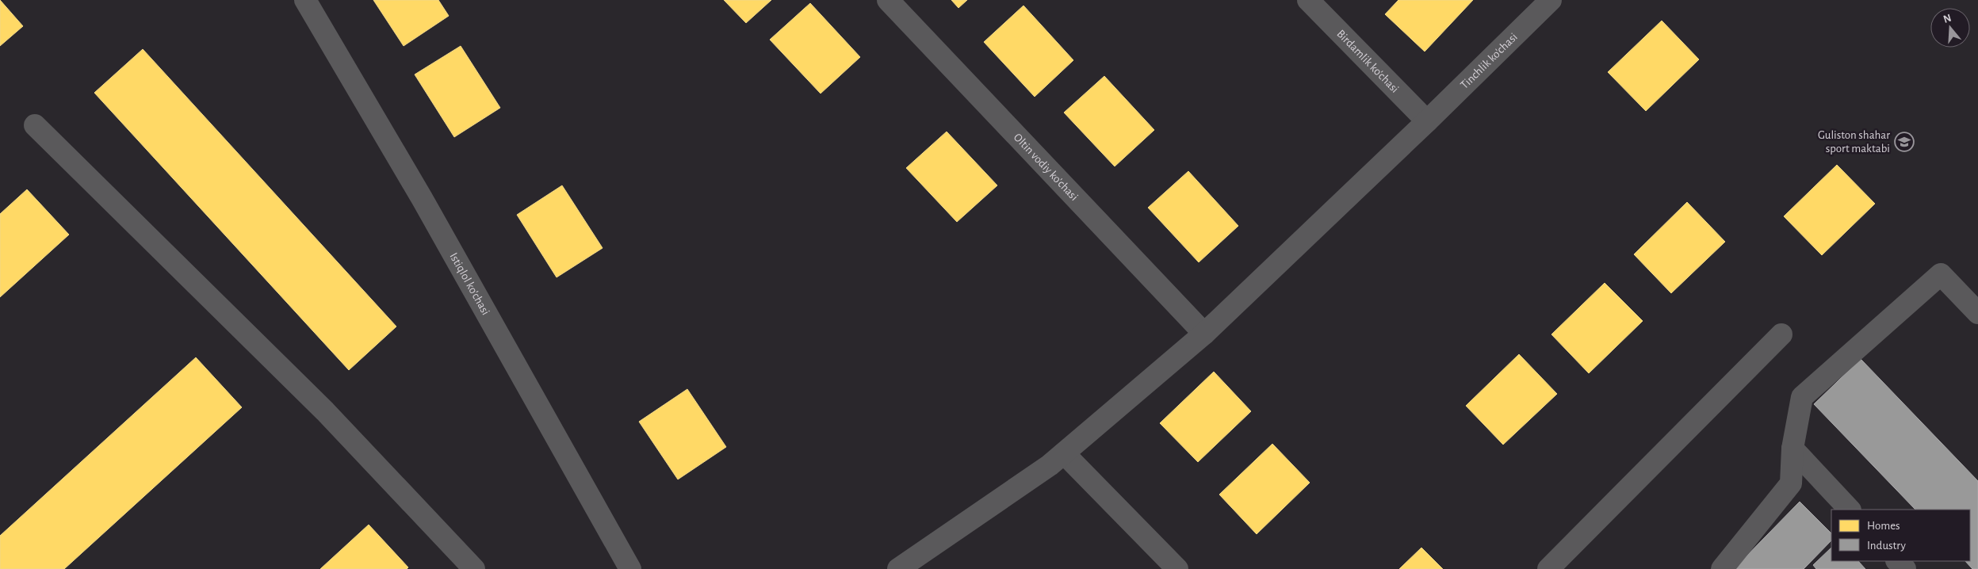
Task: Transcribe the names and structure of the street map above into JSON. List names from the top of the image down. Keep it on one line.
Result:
{"streets":{"street":["Birdamlik ko'chasi","Tinchlik ko'chasi","Oltin vodiy ko'chasi","Istiqlol ko'chasi"]},"crossings":[["Birdamlik ko'chasi","Tinchlik ko'chasi"],["Tinchlik ko'chasi","Oltin vodiy ko'chasi"]],"places":{"school or university":["Guliston shahar sport maktabi"]},"legend":["Homes","Industry"],"north":"top"}
